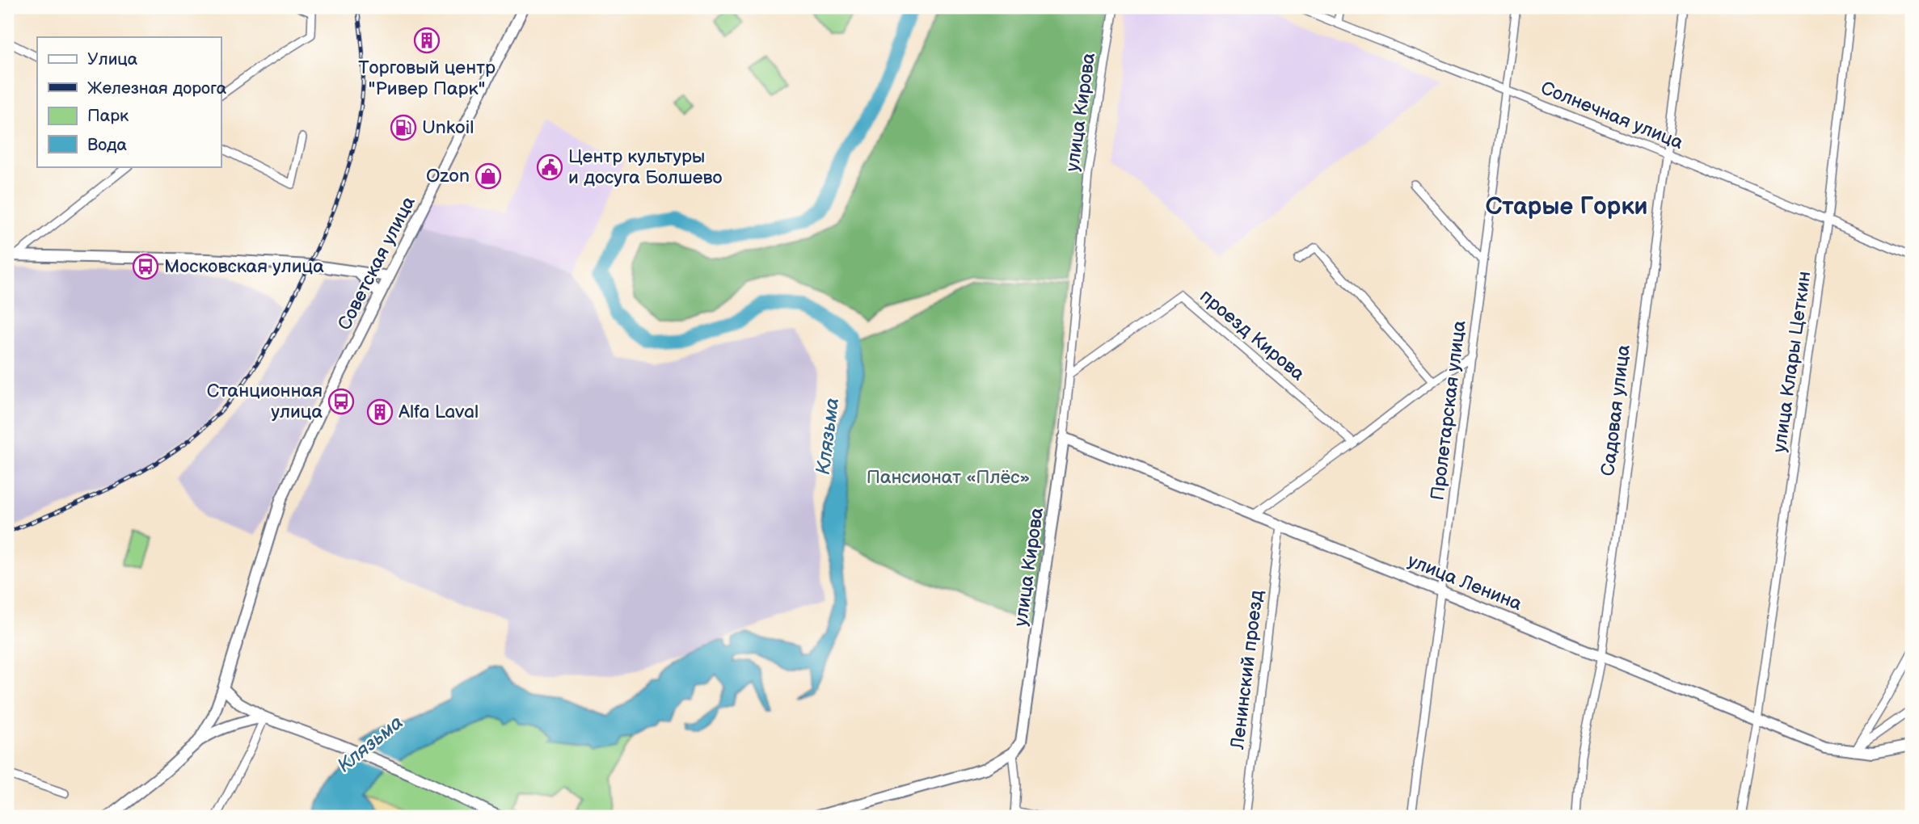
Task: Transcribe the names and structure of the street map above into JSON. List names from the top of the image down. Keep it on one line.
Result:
{"streets":{"street":["улица Кирова","Солнечная улица","Советская улица","проезд Кирова","улица Клары Цеткин","Пролетарская улица","Садовая улица","улица Ленина","Ленинский проезд"]},"crossings":[["улица Кирова","проезд Кирова"],["улица Кирова","улица Ленина"],["Солнечная улица","улица Клары Цеткин"],["Солнечная улица","Пролетарская улица"],["Солнечная улица","Садовая улица"],["улица Клары Цеткин","улица Ленина"],["Пролетарская улица","улица Ленина"],["Садовая улица","улица Ленина"],["улица Ленина","Ленинский проезд"]],"districts":["Старые Горки"],"water":["Клязьма"],"parks":["Пансионат «Плёс»"],"places":{"building":["Торговый центр \"Ривер Парк\"","Alfa Laval"],"fuel station":["Unkoil"],"public building":["Центр культуры и досуга Болшево"],"shop":["Ozon"],"bus stop":["Московская улица","Станционная улица"]},"legend":["Улица","Железная дорога","Парк","Вода"]}
